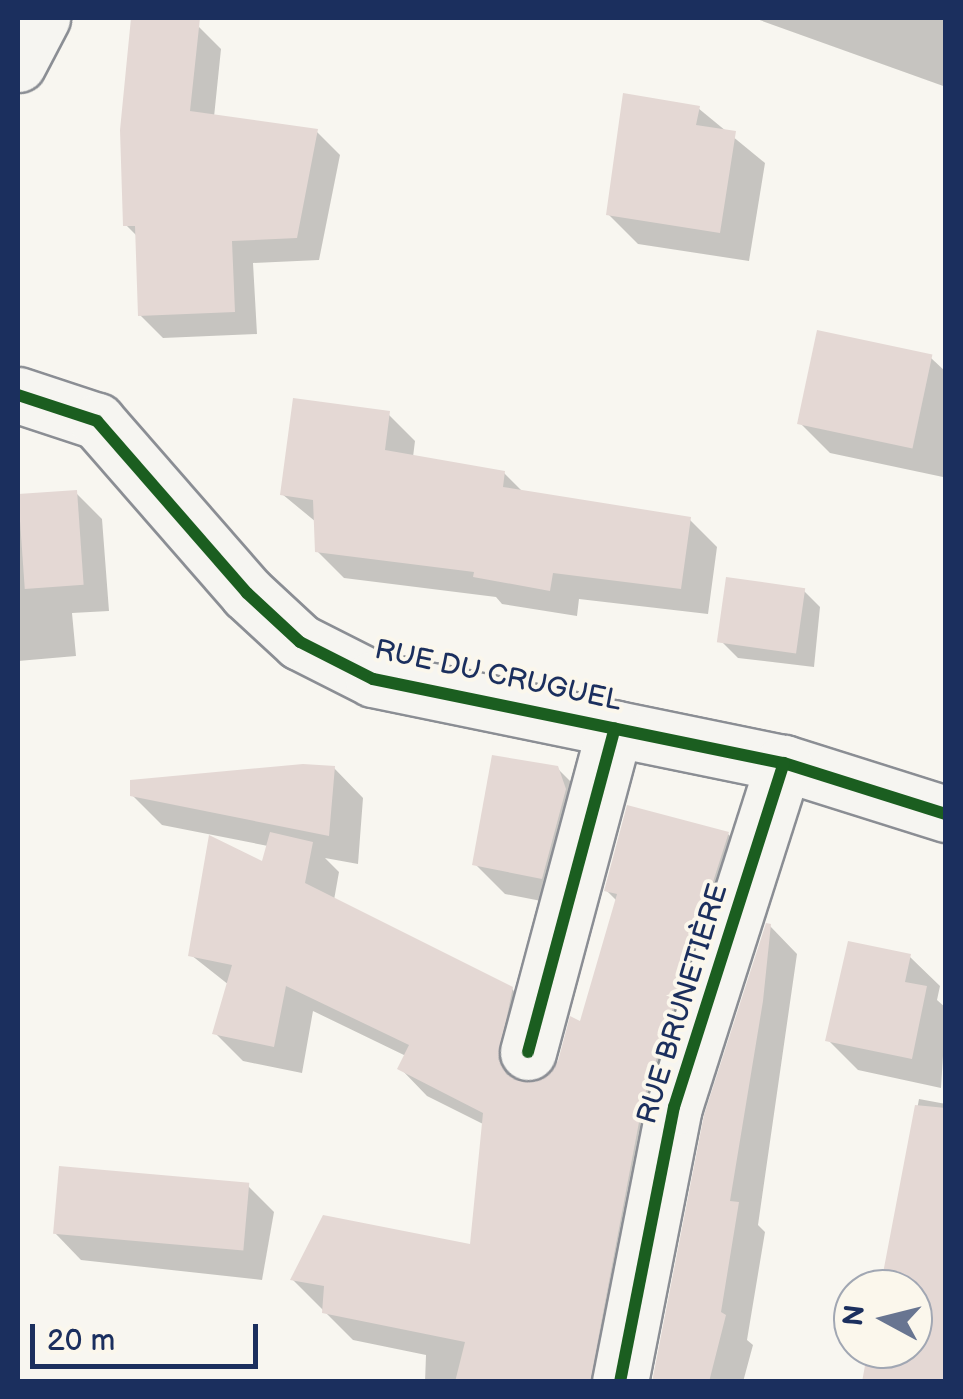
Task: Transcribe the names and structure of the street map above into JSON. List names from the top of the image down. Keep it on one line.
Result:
{"streets":{"street":["RUE DU CRUGUEL","RUE BRUNETIÈRE"]},"crossings":[["RUE DU CRUGUEL","RUE BRUNETIÈRE"]],"scale_bar":"20 m","north":"left"}
